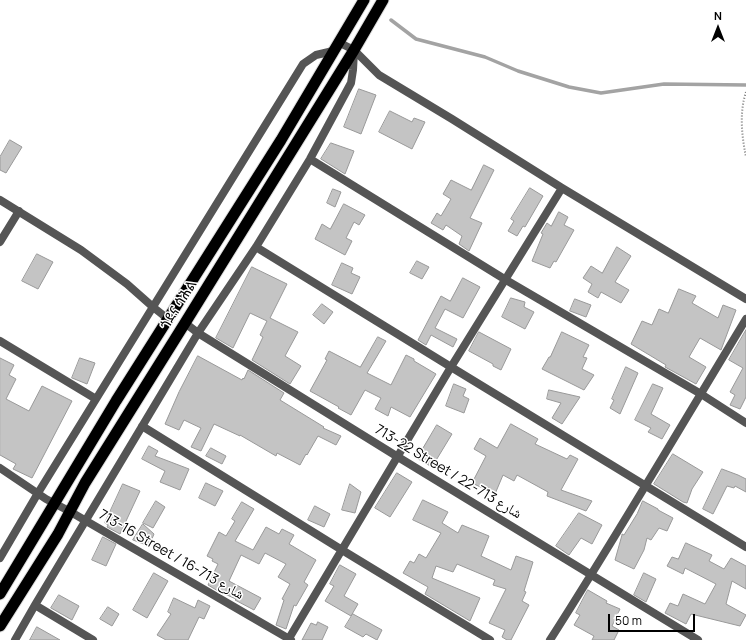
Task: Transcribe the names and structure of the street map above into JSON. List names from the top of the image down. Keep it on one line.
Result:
{"streets":{"highway":["ጎደና ሳሕል"],"street":["713-22 Street / شارع 713-22","713-16 Street / شارع 713-16"]},"crossings":[["ጎደና ሳሕል","713-22 Street / شارع 713-22"],["ጎደና ሳሕል","713-16 Street / شارع 713-16"]],"scale_bar":"50 m","north":"top"}
